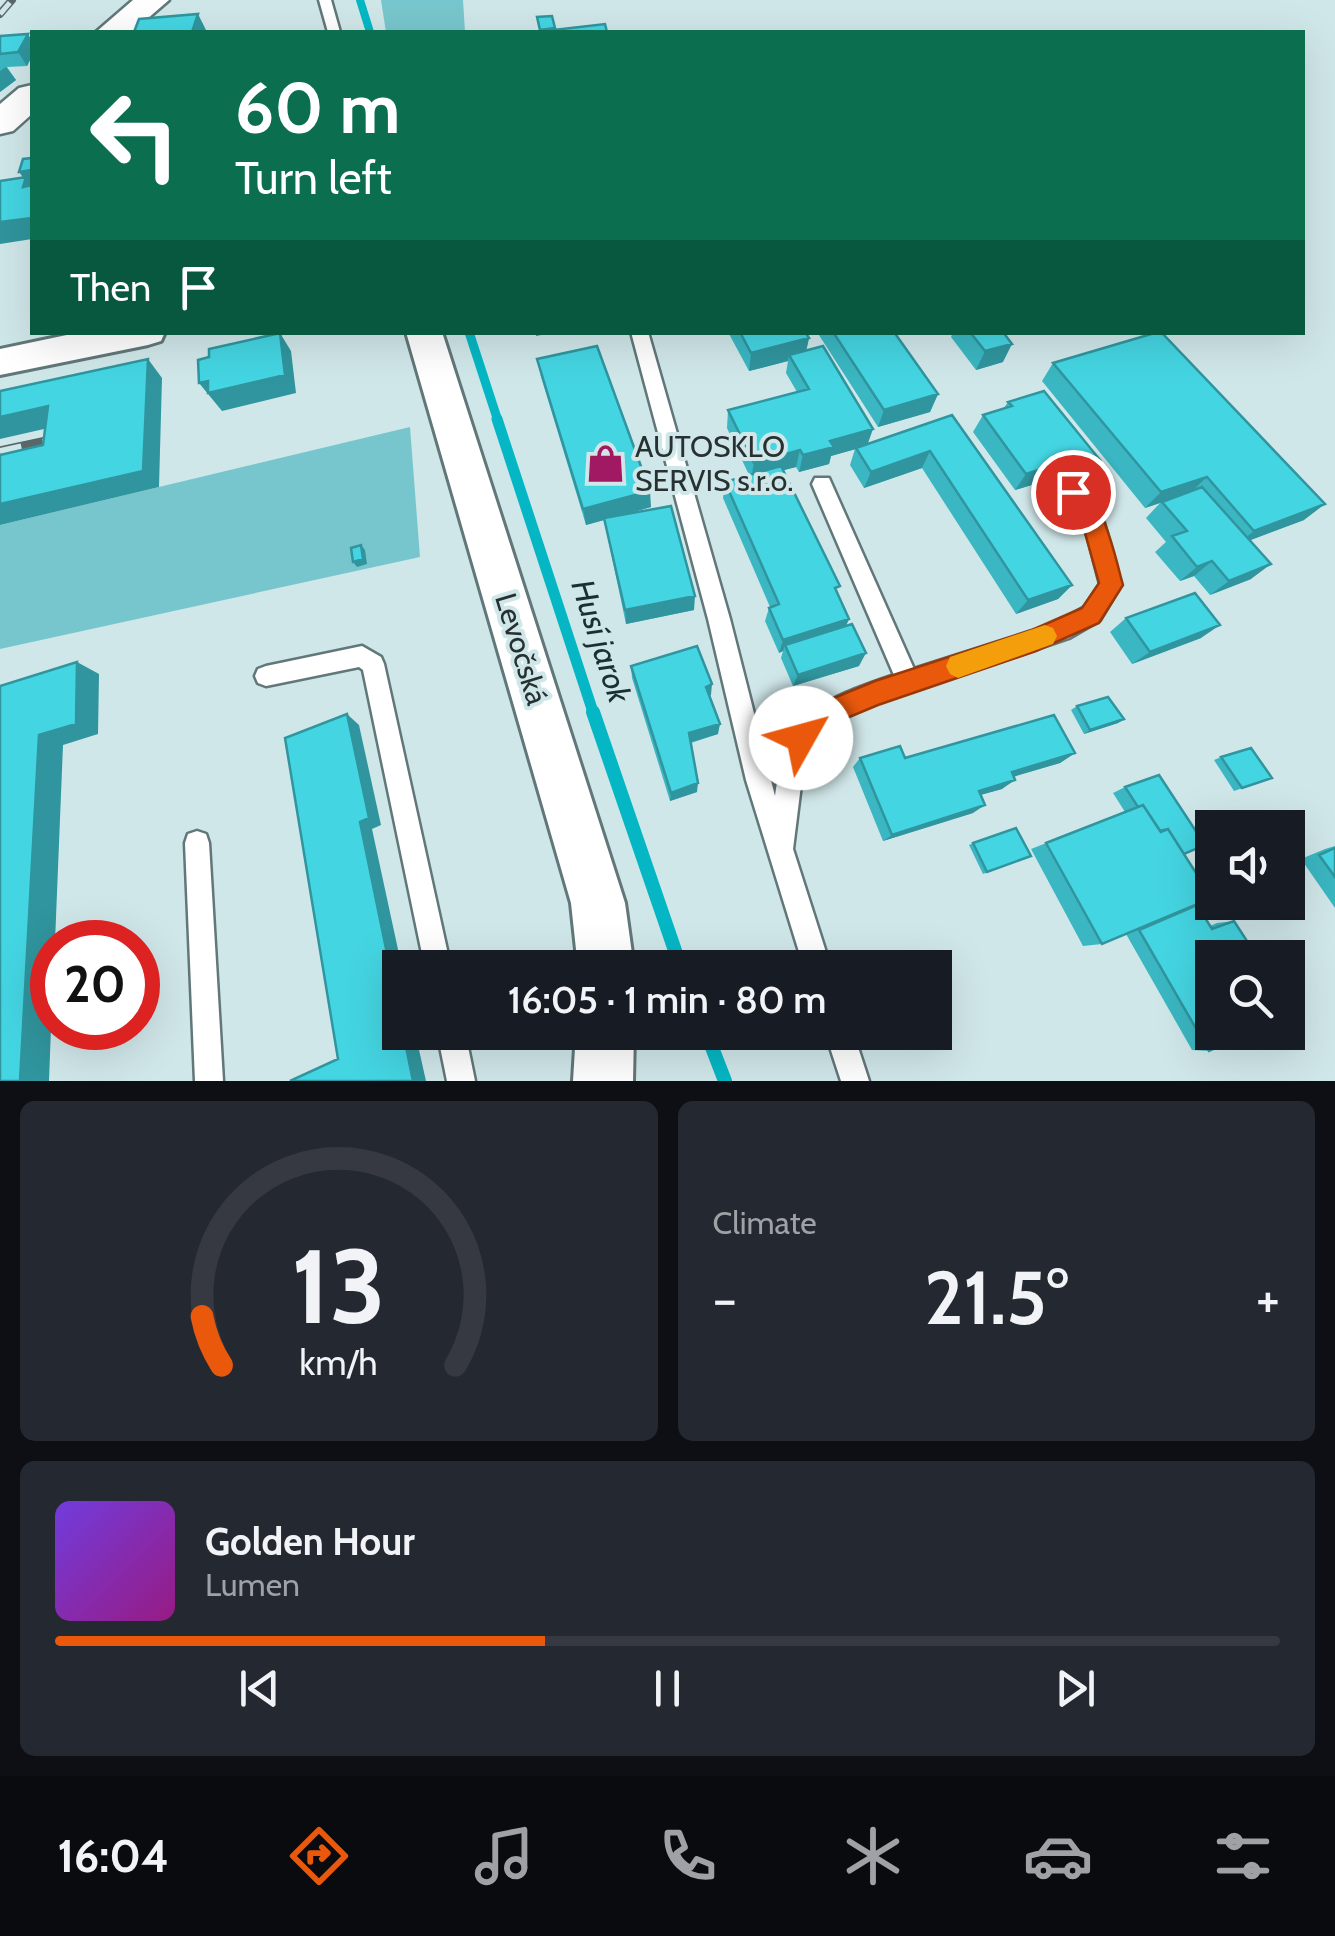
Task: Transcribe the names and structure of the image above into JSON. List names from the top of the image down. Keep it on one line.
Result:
{"streets":{"street":["Levočská"]},"water":["Husí jarok"],"places":{"shop":["AUTOSKLO SERVIS s.r.o."]},"page":{"turn":["60 m","Turn left"],"then":"Then","limit":"20","trip":"16:05 · 1 min · 80 m","tile":"Climate","heat":["−","21.5°","+"],"song":["Golden Hour","Lumen"],"tabs":"16:04","gauge":["13","km/h"]}}
